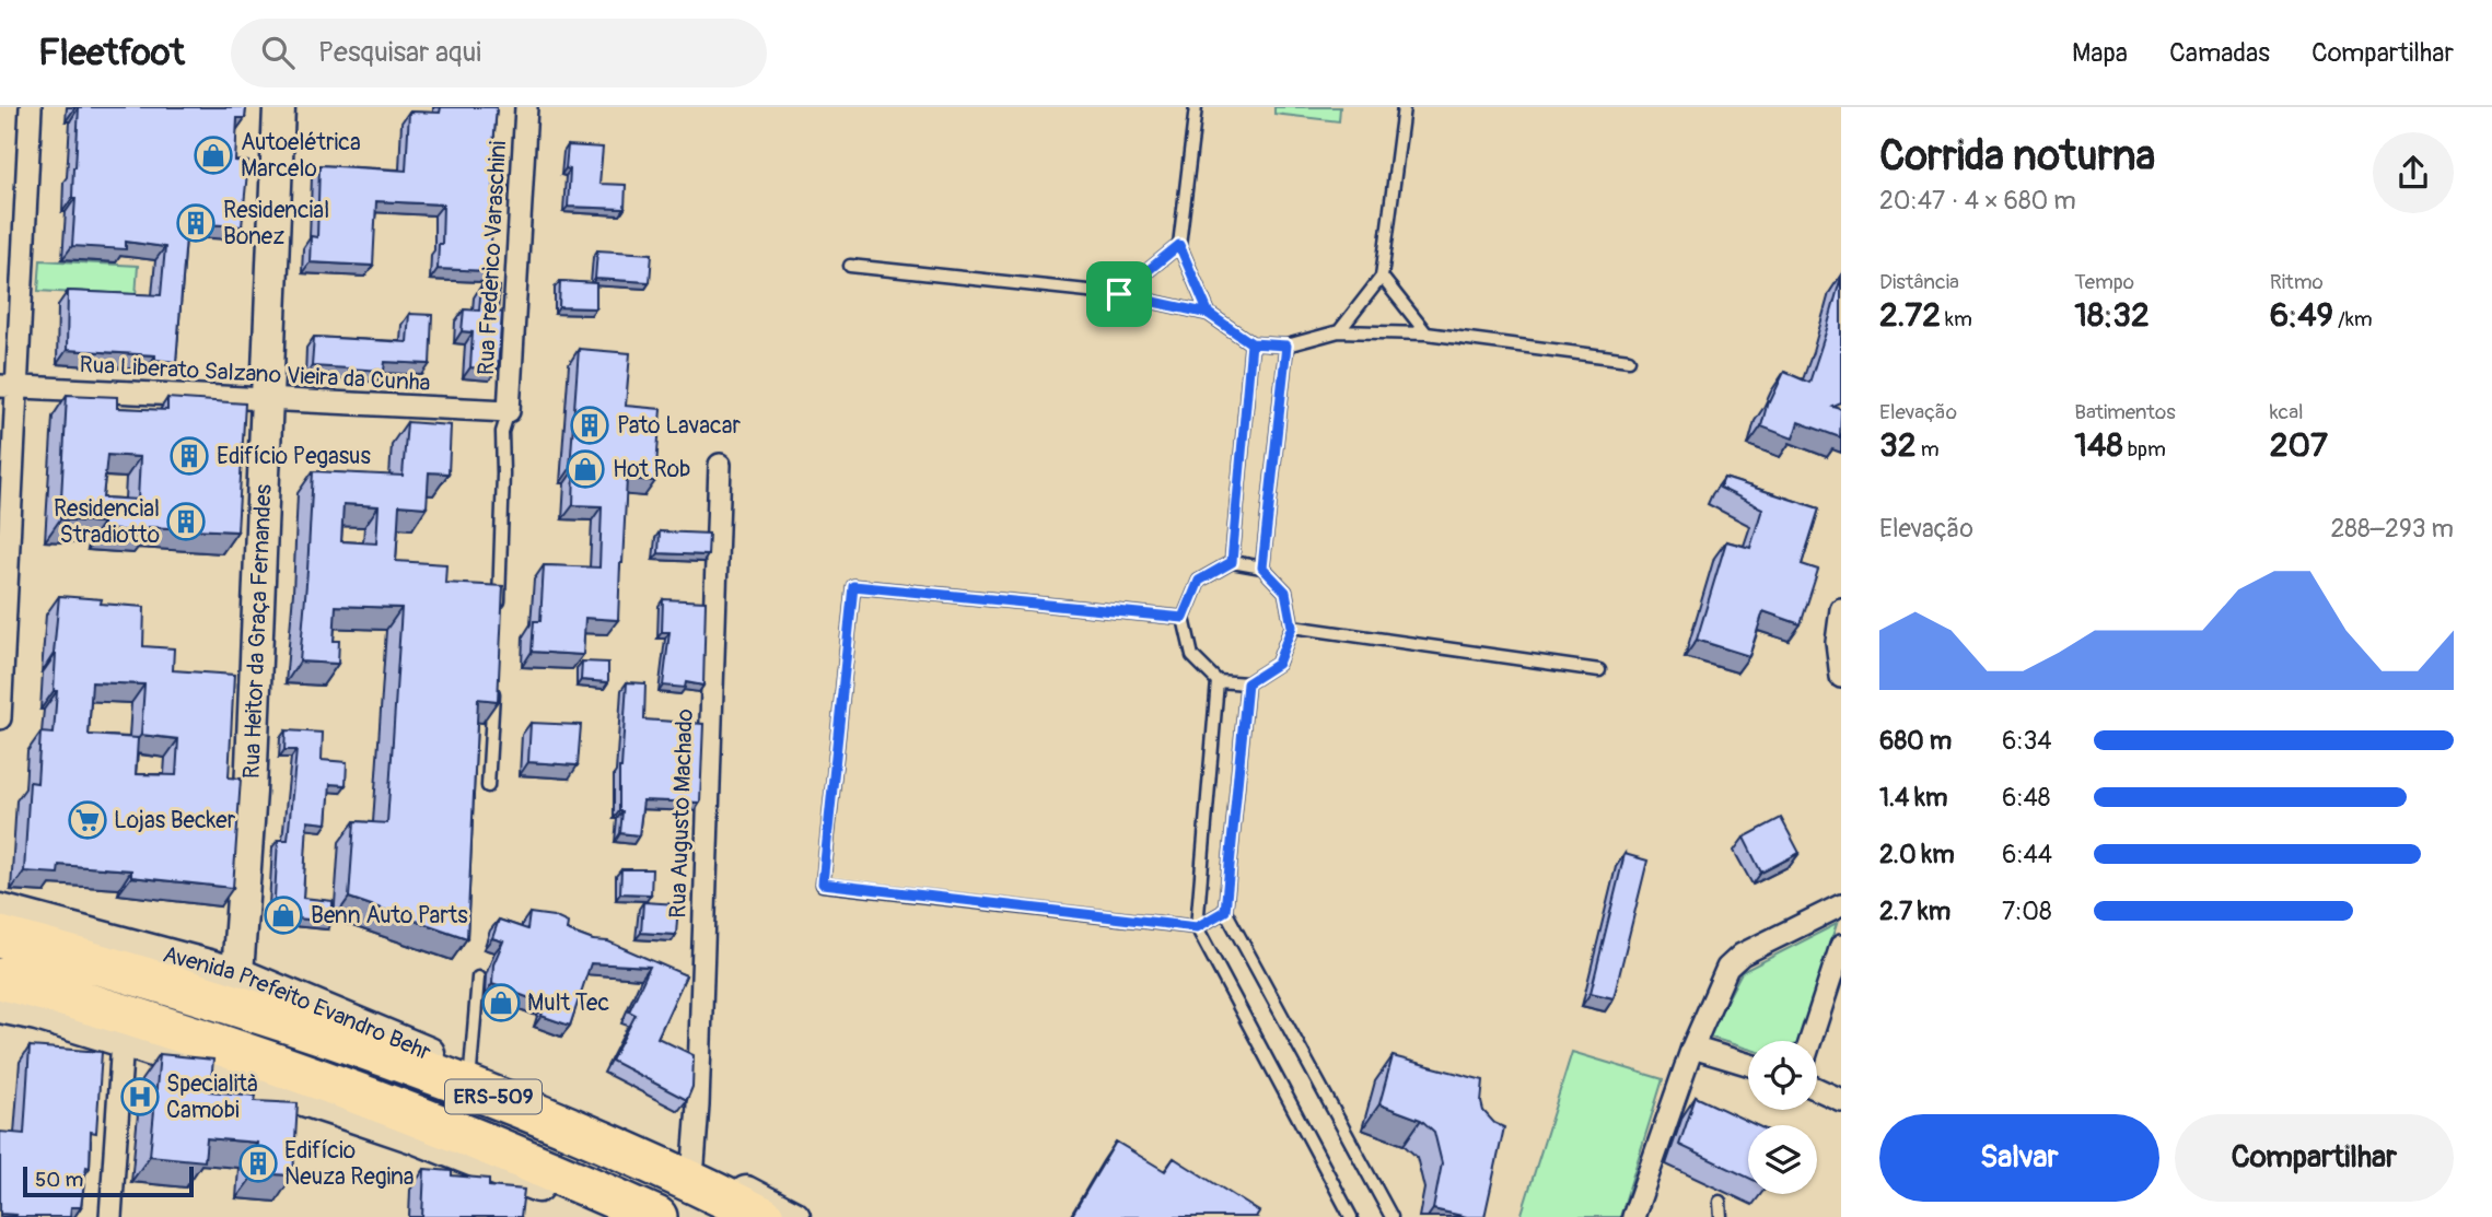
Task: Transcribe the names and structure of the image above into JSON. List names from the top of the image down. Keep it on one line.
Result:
{"streets":{"highway":["Avenida Prefeito Evandro Behr","ERS-509"],"main road":["Rua Heitor da Graça Fernandes"],"street":["Rua Frederico Varaschini","Rua Liberato Salzano Vieira da Cunha","Rua Augusto Machado"]},"crossings":[["Rua Frederico Varaschini","Rua Liberato Salzano Vieira da Cunha"],["Rua Liberato Salzano Vieira da Cunha","Rua Heitor da Graça Fernandes"],["Rua Heitor da Graça Fernandes","Avenida Prefeito Evandro Behr"],["Rua Augusto Machado","Avenida Prefeito Evandro Behr"],["Avenida Prefeito Evandro Behr","ERS-509"]],"places":{"shop":["Autoelétrica Marcelo","Hot Rob","Benn Auto Parts","Mult Tec"],"building":["Residencial Bonez","Pato Lavacar","Edifício Pegasus","Residencial Stradiotto","Edifício Neuza Regina"],"supermarket":["Lojas Becker"],"hospital":["Specialità Camobi"]},"scale_bar":"50 m","page":{"header":"Fleetfoot","search":"Pesquisar aqui","nav":["Mapa","Camadas","Compartilhar"],"heading":["Corrida noturna","20:47 · 4 × 680 m"],"stats":[["Distância","2.72 km"],["Tempo","18:32"],["Ritmo","6:49 /km"],["Elevação","32 m"],["Batimentos","148 bpm"],["kcal","207"]],"chart":["Elevação","288–293 m"],"list":[{"name":"680 m","note":"6:34"},{"name":"1.4 km","note":"6:48"},{"name":"2.0 km","note":"6:44"},{"name":"2.7 km","note":"7:08"}],"buttons":["Salvar","Compartilhar"],"scale":"50 m"}}
